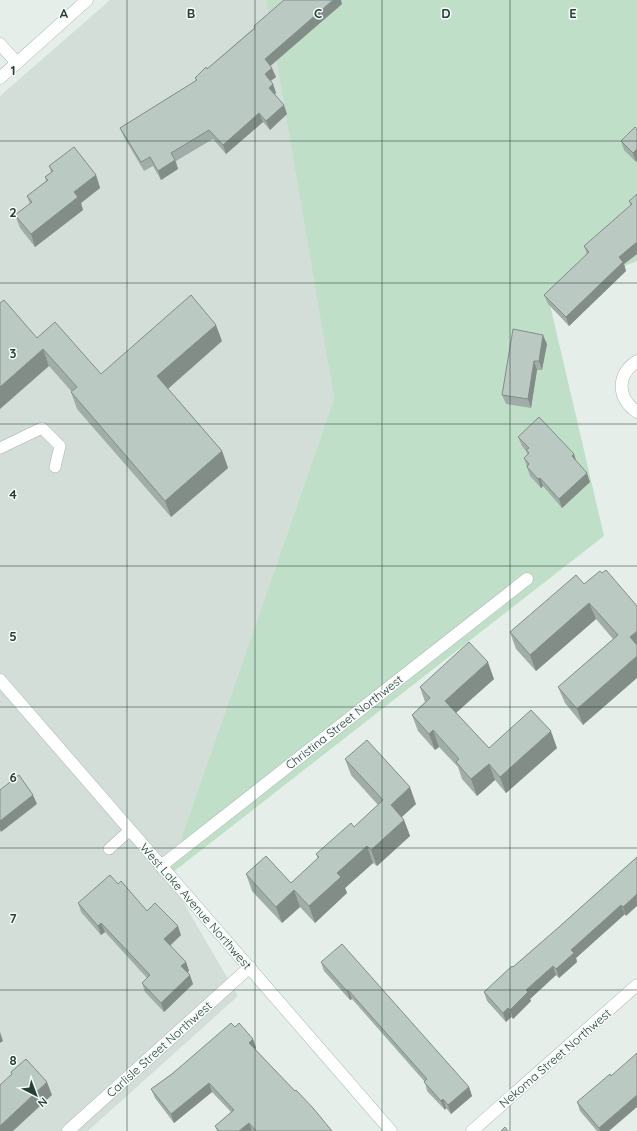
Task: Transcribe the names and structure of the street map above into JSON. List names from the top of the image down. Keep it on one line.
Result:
{"streets":{"street":["Christina Street Northwest","West Lake Avenue Northwest","Carlisle Street Northwest","Nekoma Street Northwest"]},"crossings":[["Christina Street Northwest","West Lake Avenue Northwest"],["West Lake Avenue Northwest","Carlisle Street Northwest"]],"north":"bottom right","grid":{"columns":["A","B","C","D","E"],"rows":["1","2","3","4","5","6","7","8"]}}
